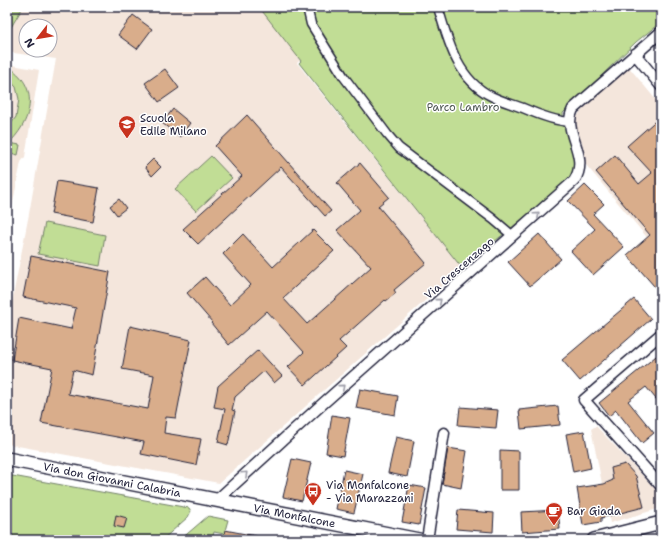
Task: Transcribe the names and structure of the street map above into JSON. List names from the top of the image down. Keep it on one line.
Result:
{"streets":{"street":["Via Crescenzago","Via don Giovanni Calabria","Via Monfalcone"]},"crossings":[["Via Crescenzago","Via don Giovanni Calabria"],["Via Crescenzago","Via Monfalcone"],["Via don Giovanni Calabria","Via Monfalcone"]],"one_way":["Via Crescenzago"],"parks":["Parco Lambro"],"places":{"school or university":["Scuola Edile Milano"],"bus stop":["Via Monfalcone - Via Marazzani"],"cafe":["Bar Giada"]},"north":"bottom left"}
